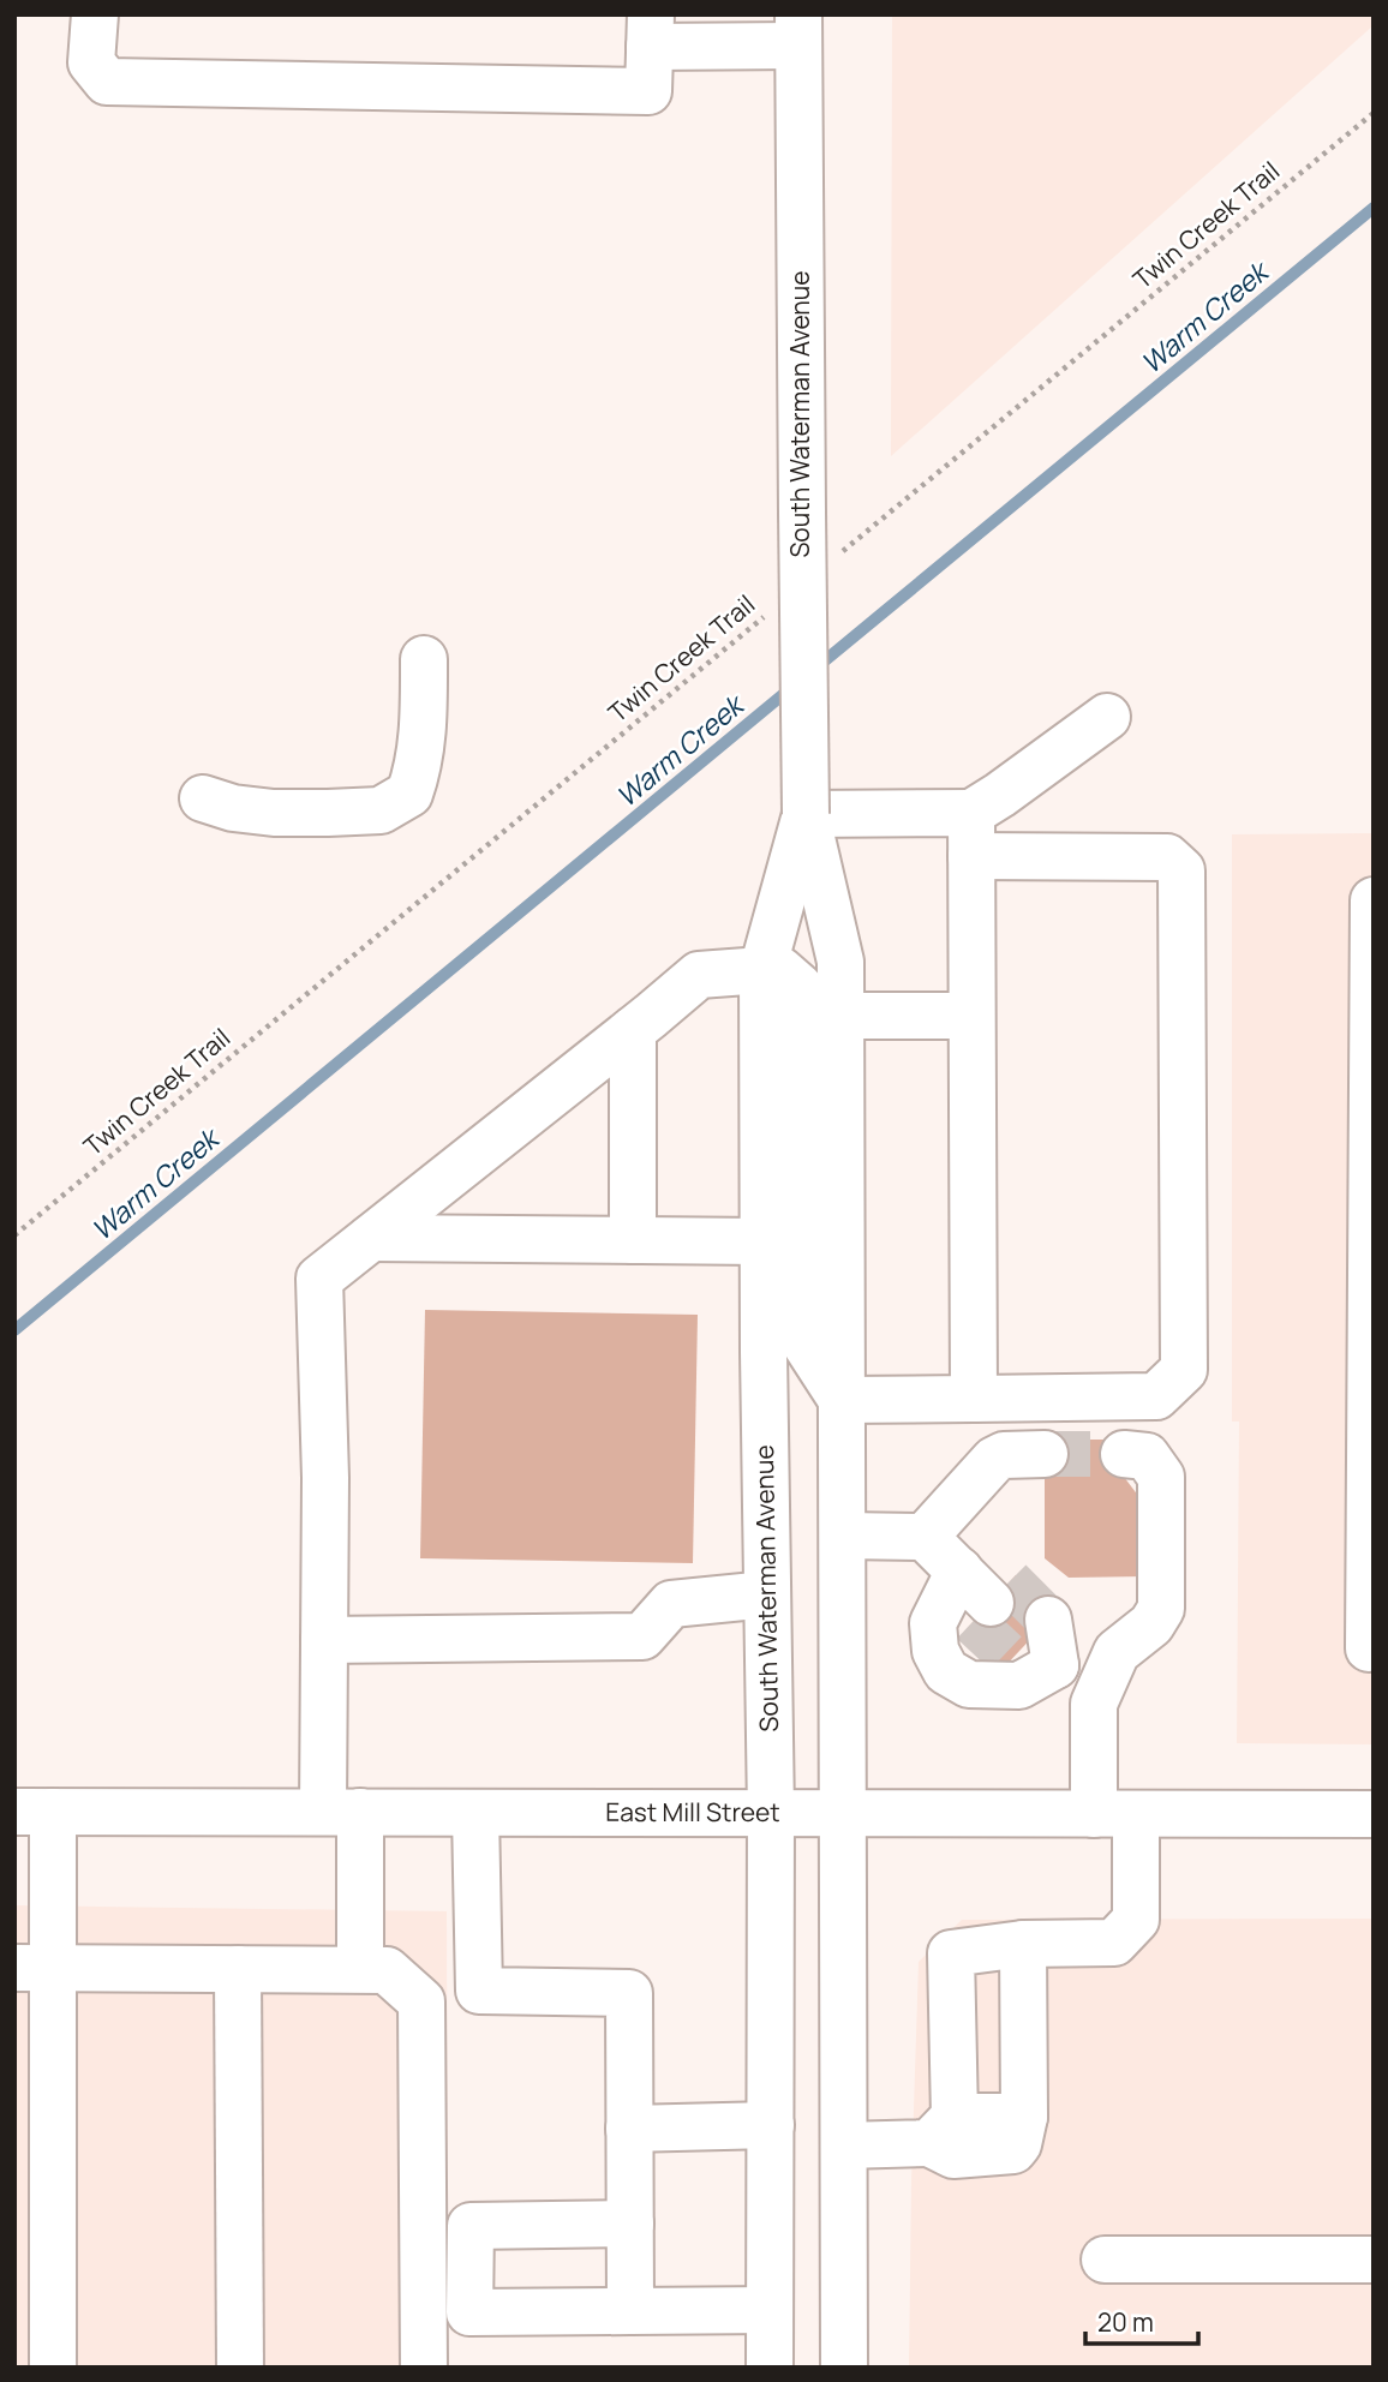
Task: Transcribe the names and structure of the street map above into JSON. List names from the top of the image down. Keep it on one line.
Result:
{"streets":{"main road":["South Waterman Avenue","East Mill Street"],"path":["Twin Creek Trail"]},"crossings":[["South Waterman Avenue","East Mill Street"]],"water":["Warm Creek"],"scale_bar":"20 m"}
